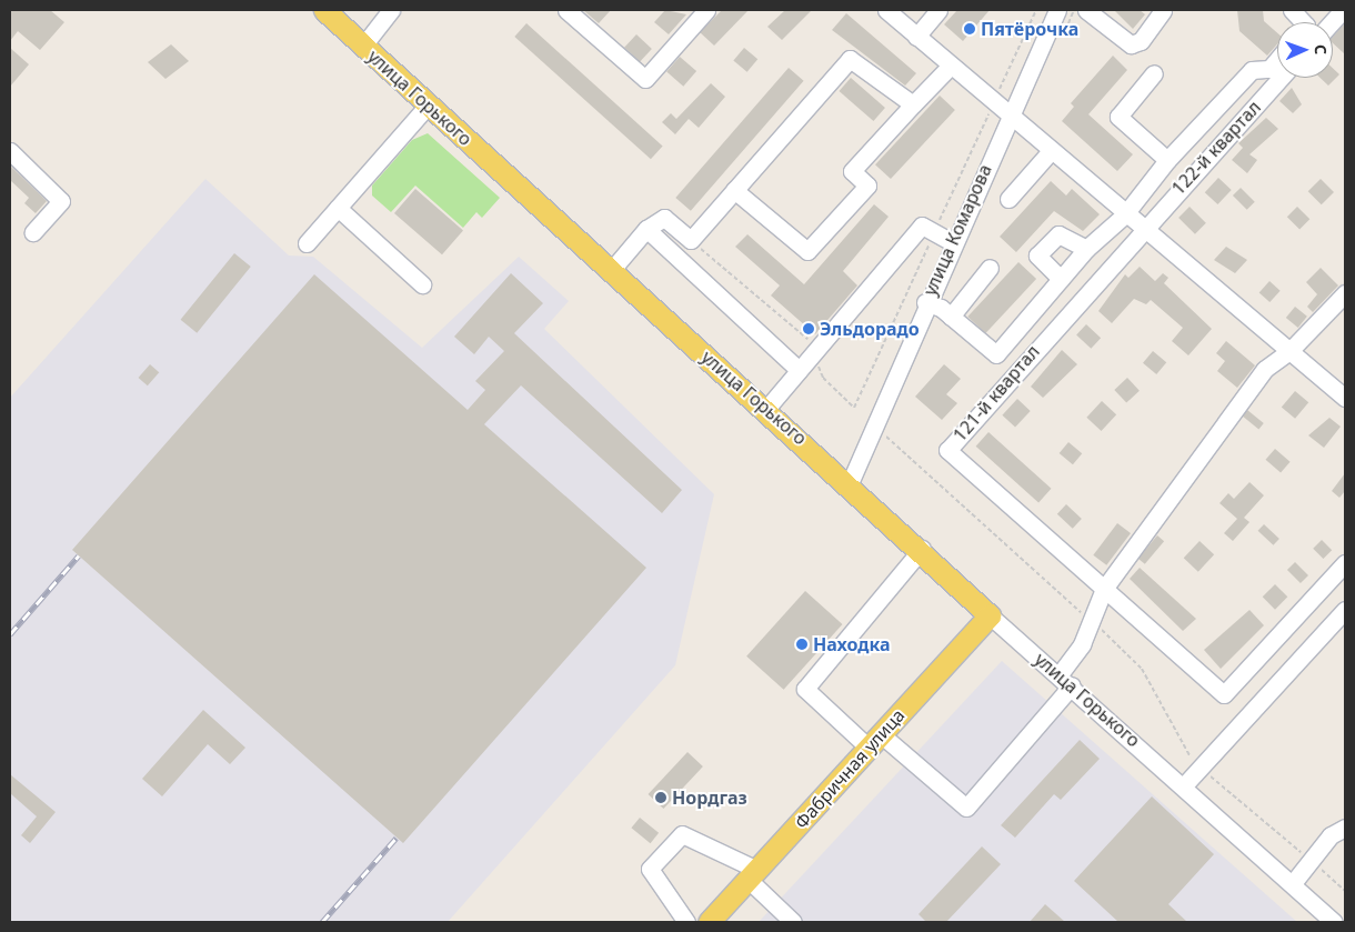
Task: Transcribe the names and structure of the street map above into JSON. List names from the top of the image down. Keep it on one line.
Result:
{"streets":{"main road":["улица Горького","Фабричная улица"],"street":["122-й квартал","улица Комарова","121-й квартал"]},"crossings":[["улица Горького","улица Комарова"],["улица Горького","Фабричная улица"],["122-й квартал","121-й квартал"]],"places":["Пятёрочка","Эльдорадо","Находка","Нордгаз"],"north":"right"}
